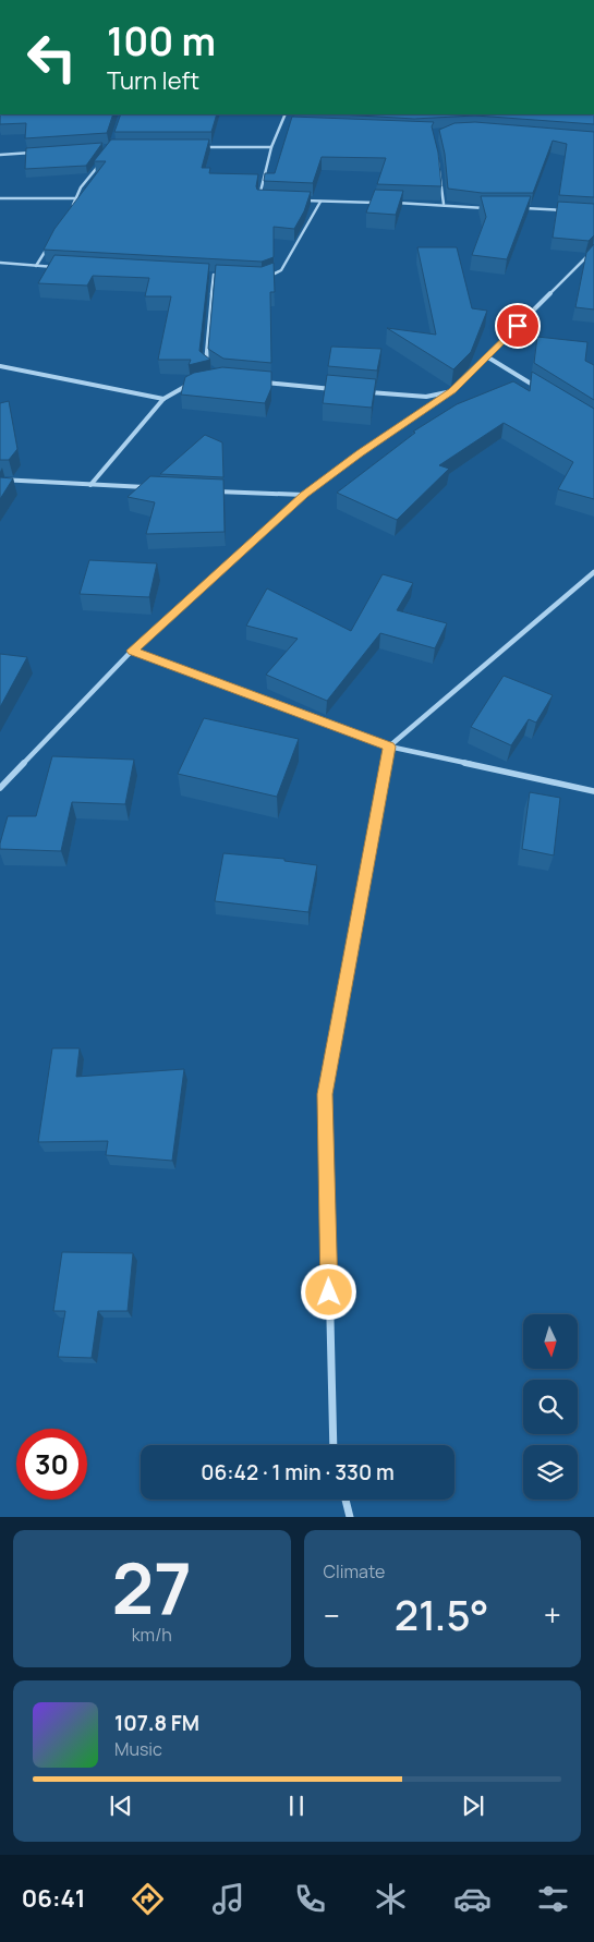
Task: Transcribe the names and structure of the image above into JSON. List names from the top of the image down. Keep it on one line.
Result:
{"north":"bottom","page":{"turn":["100 m","Turn left"],"limit":"30","trip":"06:42 · 1 min · 330 m","tile":[["27","km/h"],"Climate"],"heat":["−","21.5°","+"],"song":["107.8 FM","Music"],"tabs":"06:41"}}
